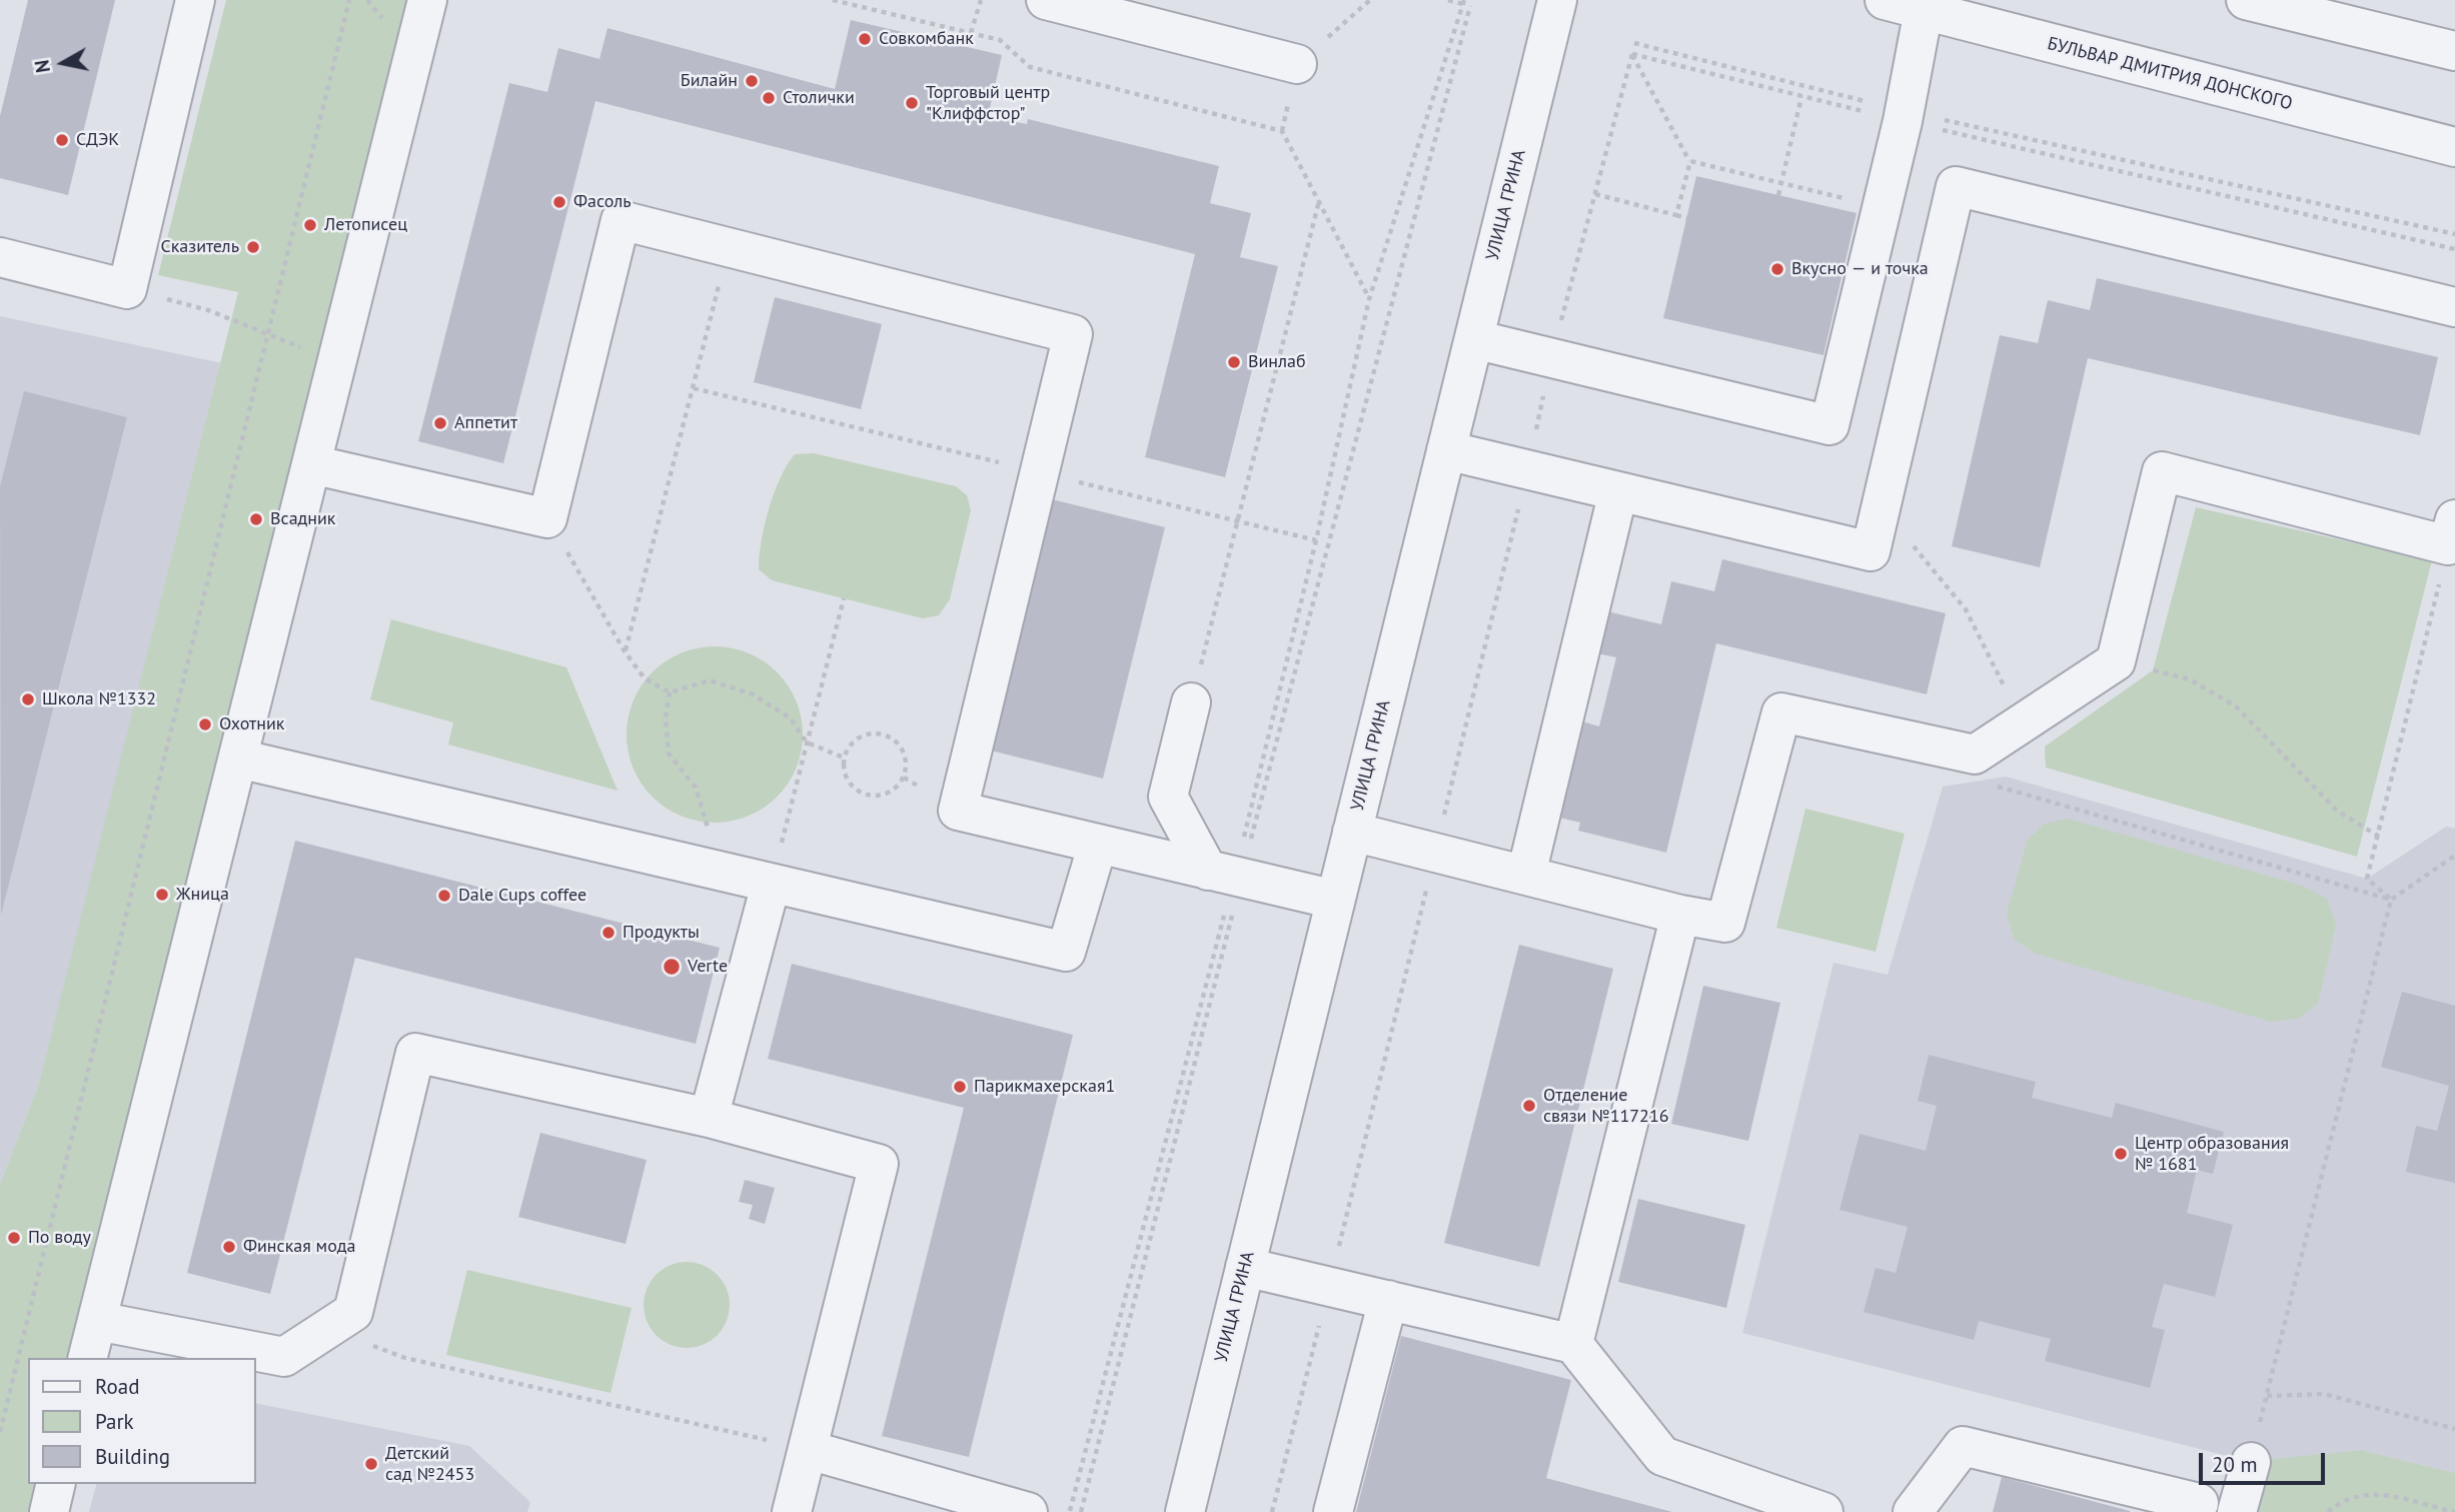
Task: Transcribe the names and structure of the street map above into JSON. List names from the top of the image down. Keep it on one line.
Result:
{"streets":{"street":["БУЛЬВАР ДМИТРИЯ ДОНСКОГО","УЛИЦА ГРИНА"]},"places":["Совкомбанк","Билайн","Столички","Торговый центр \"Клиффстор\"","СДЭК","Фасоль","Летописец","Сказитель","Вкусно — и точка","Винлаб","Аппетит","Всадник","Школа №1332","Охотник","Жница","Dale Cups coffee","Продукты","Verte","Парикмахерская1","Отделение связи №117216","Центр образования № 1681","По воду","Финская мода","Детский сад №2453"],"legend":["Road","Park","Building"],"scale_bar":"20 m","north":"left"}
